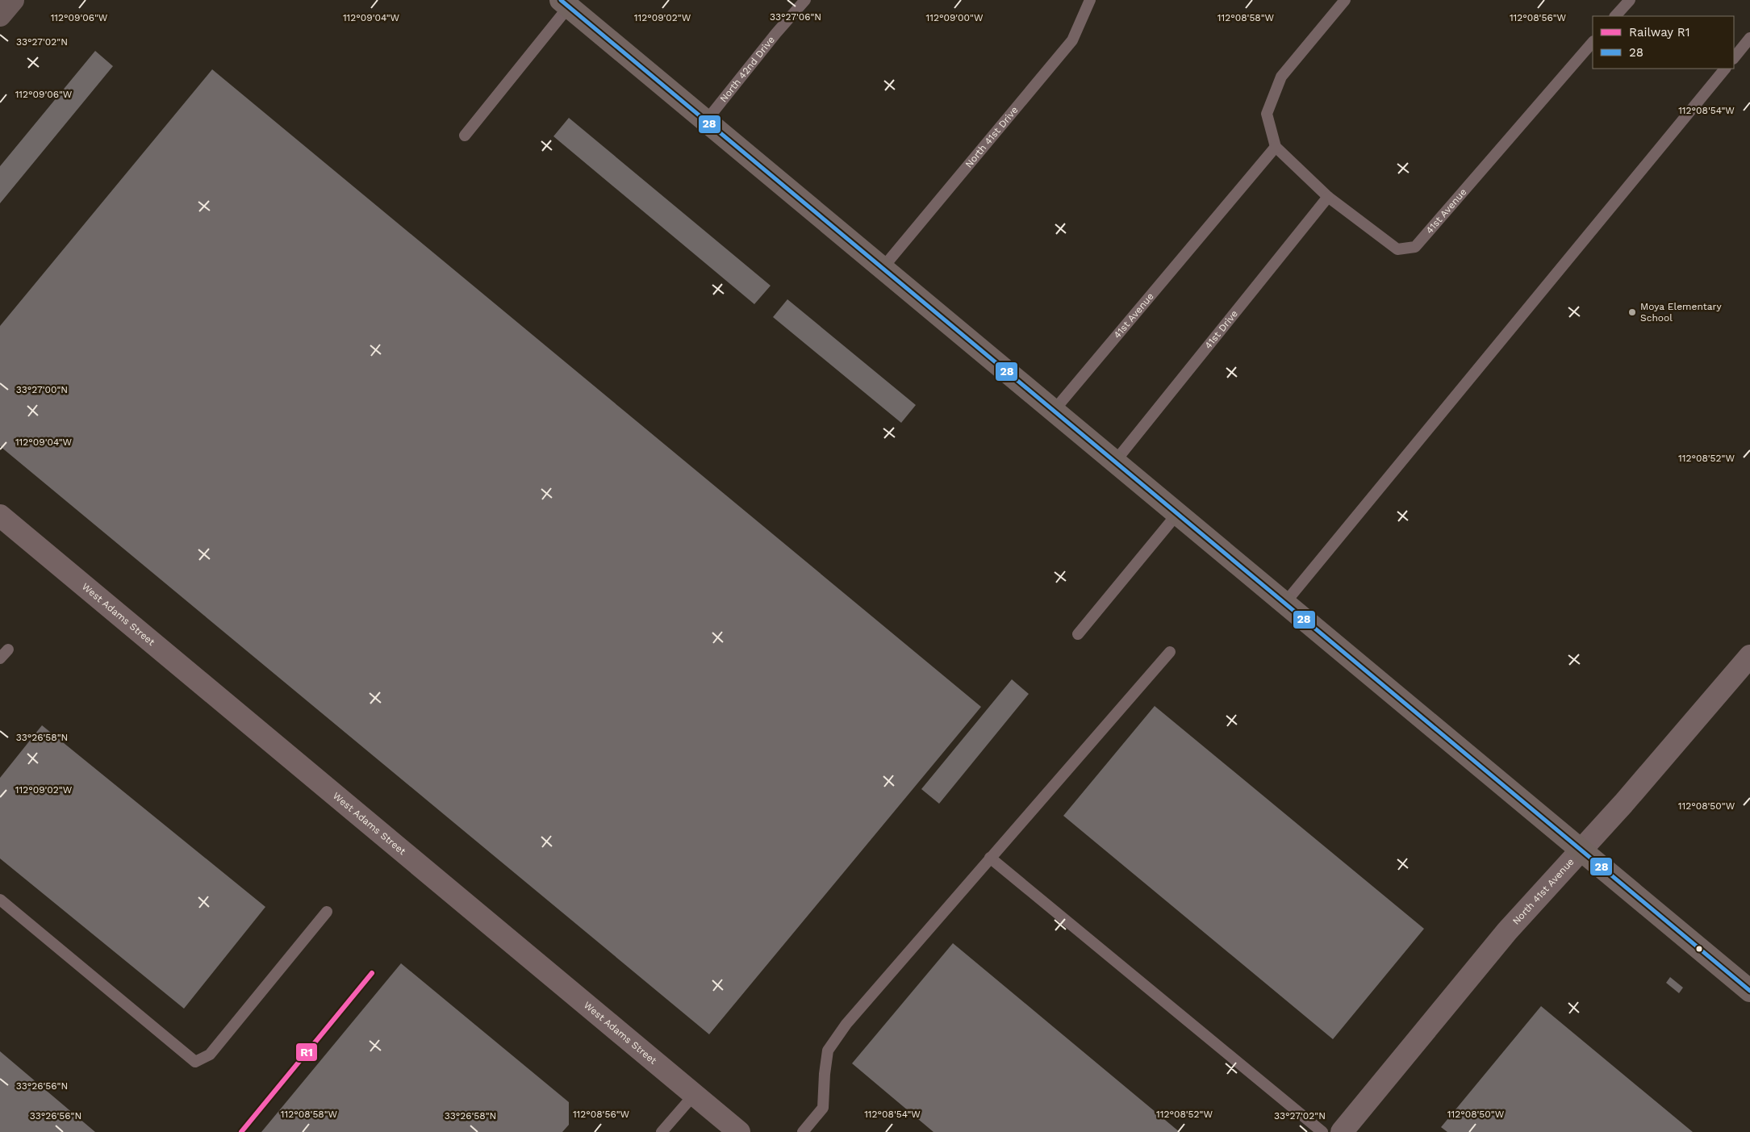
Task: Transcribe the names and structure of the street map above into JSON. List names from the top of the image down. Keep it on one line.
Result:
{"streets":{"street":["West Adams Street","North 41st Avenue"],"lane":["North 42nd Drive","North 41st Drive","41st Avenue","41st Drive"]},"crossings":[["41st Avenue","41st Drive"]],"places":["Moya Elementary School"],"lines":["transit line 28","rail line R1"],"legend":["Railway R1","28"],"coordinates":["33°27'06\"N","112°09'06\"W","112°09'04\"W","112°09'02\"W","112°09'00\"W","112°08'58\"W","112°08'56\"W","33°27'02\"N","112°08'54\"W","33°27'00\"N","112°08'52\"W","33°26'58\"N","112°08'50\"W","33°26'56\"N"]}
